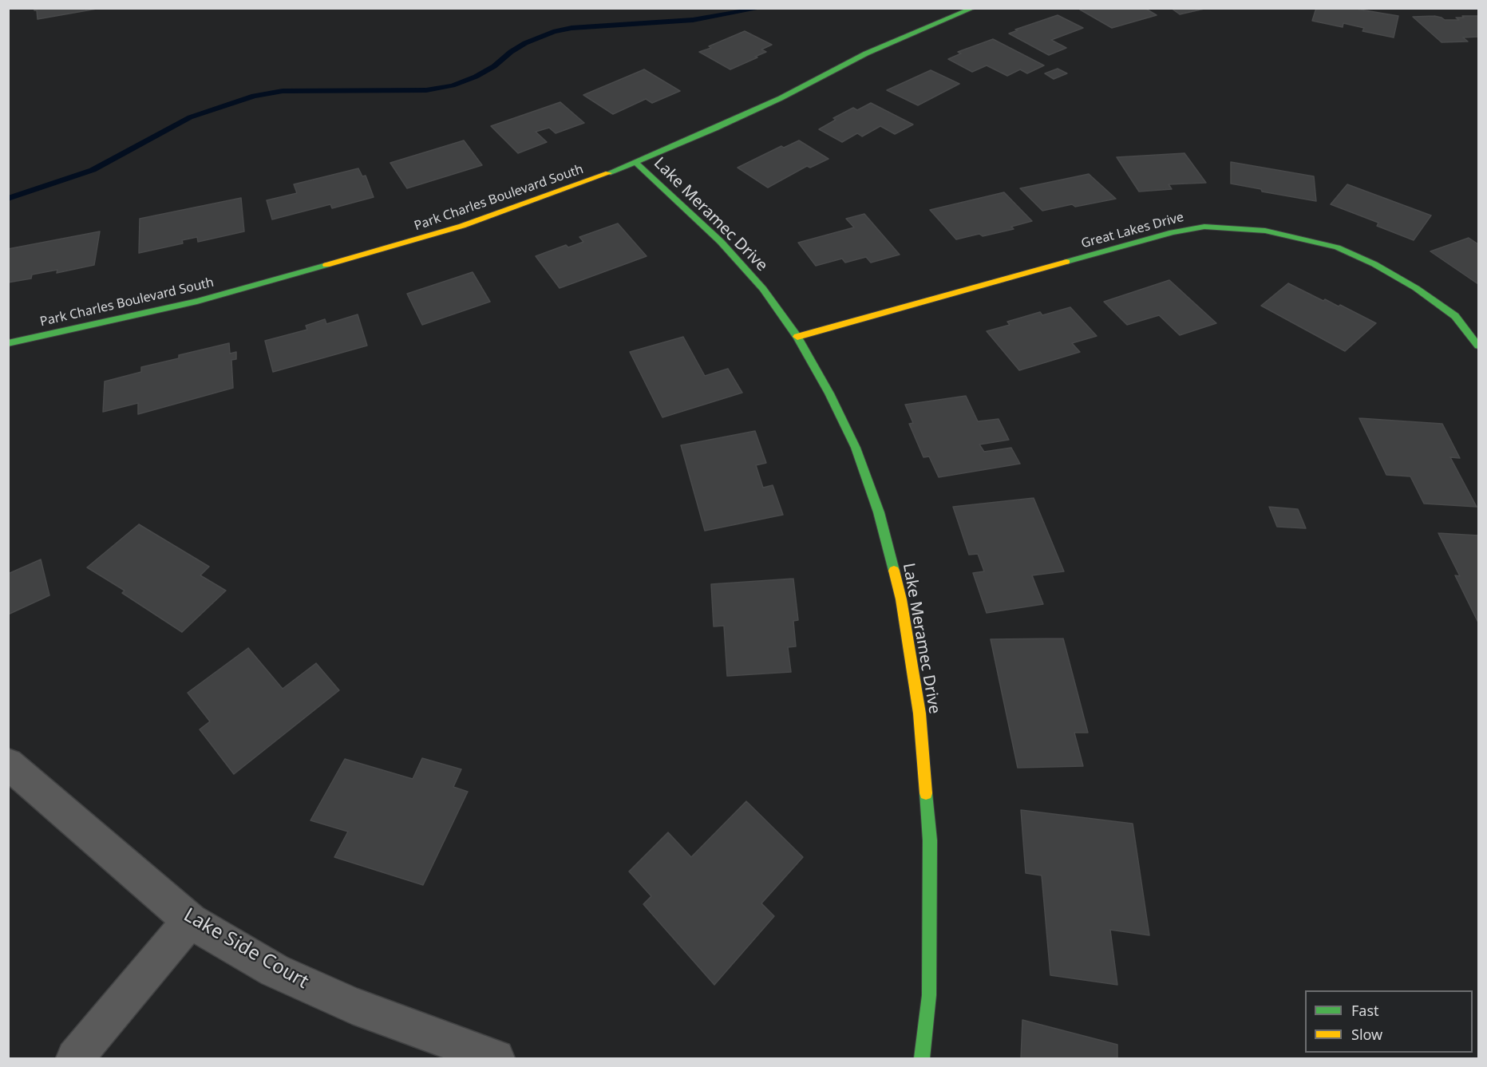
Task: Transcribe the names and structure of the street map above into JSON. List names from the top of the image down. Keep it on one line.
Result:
{"streets":{"street":["Park Charles Boulevard South","Lake Meramec Drive","Great Lakes Drive","Lake Side Court"]},"crossings":[["Park Charles Boulevard South","Lake Meramec Drive"],["Lake Meramec Drive","Great Lakes Drive"]],"legend":["Fast","Slow"]}
